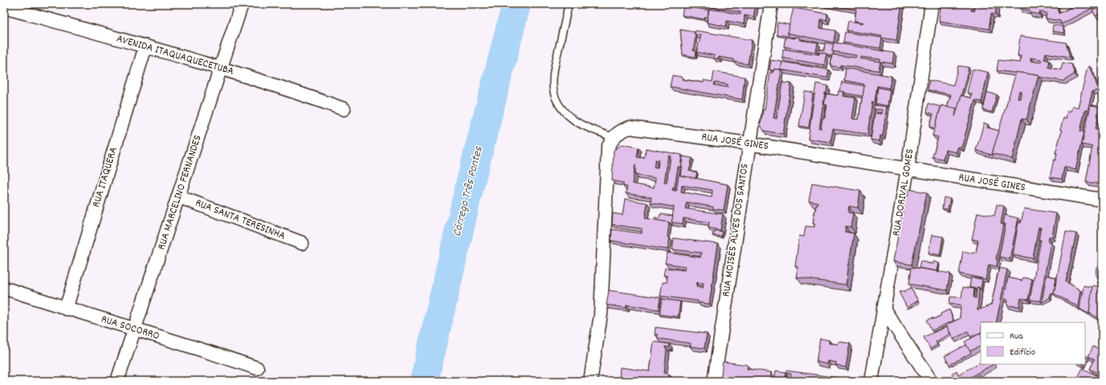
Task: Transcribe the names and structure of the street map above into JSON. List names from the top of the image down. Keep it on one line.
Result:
{"streets":{"street":["AVENIDA ITAQUAQUECETUBA","RUA JOSÉ GINES","RUA ITAQUERA","RUA MARCELINO FERNANDES","RUA DORIVAL GOMES","RUA SANTA TERESINHA","RUA MOISÉS ALVES DOS SANTOS","RUA SOCORRO"]},"crossings":[["AVENIDA ITAQUAQUECETUBA","RUA ITAQUERA"],["AVENIDA ITAQUAQUECETUBA","RUA MARCELINO FERNANDES"],["RUA JOSÉ GINES","RUA DORIVAL GOMES"],["RUA JOSÉ GINES","RUA MOISÉS ALVES DOS SANTOS"],["RUA ITAQUERA","RUA SOCORRO"],["RUA MARCELINO FERNANDES","RUA SANTA TERESINHA"],["RUA MARCELINO FERNANDES","RUA SOCORRO"]],"water":["Córrego Três Pontes"],"legend":["Rua","Edifício"]}
